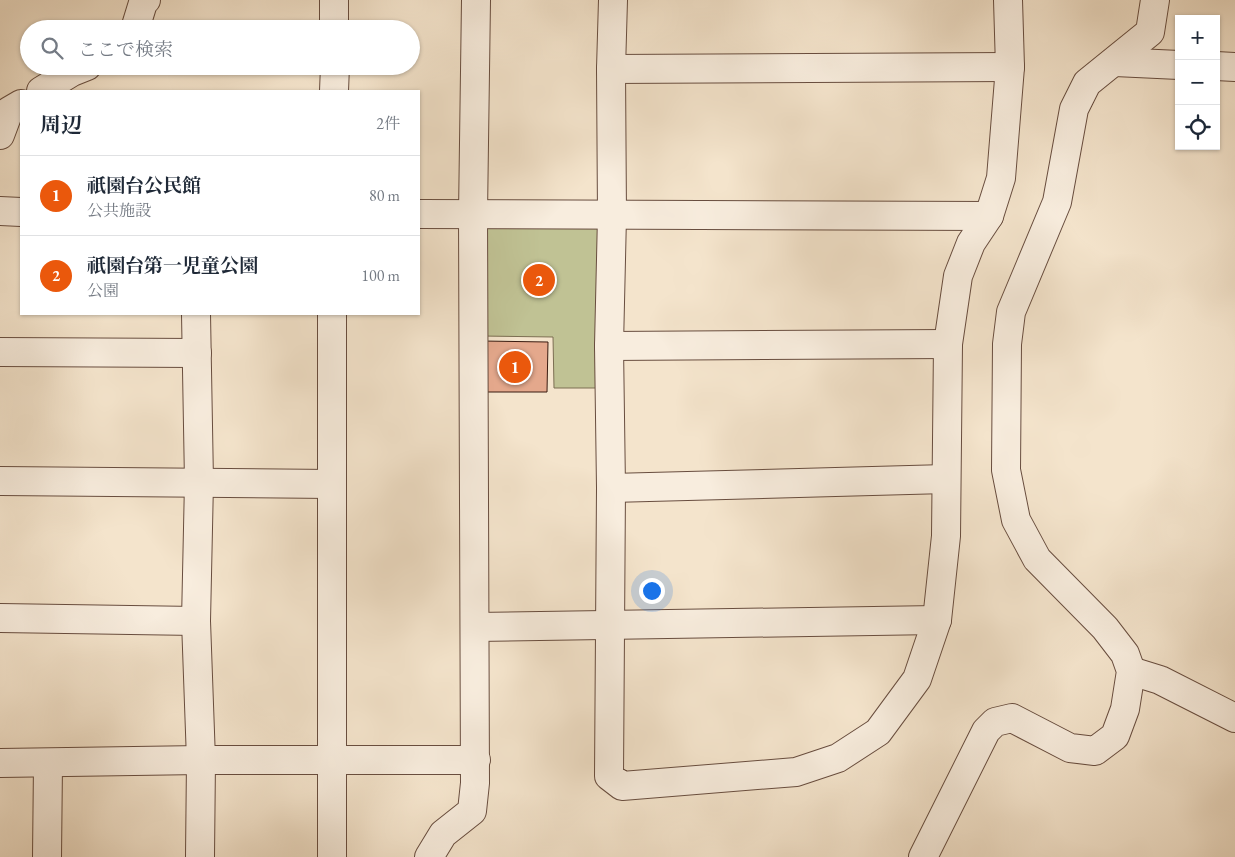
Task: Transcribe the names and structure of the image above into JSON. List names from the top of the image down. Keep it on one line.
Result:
{"page":{"map_buttons":["+","−"],"search":"ここで検索","heading":["周辺","2件"],"list":[{"mark":"1","name":"祇園台公民館","note":"公共施設","value":"80 m"},{"mark":"2","name":"祇園台第一児童公園","note":"公園","value":"100 m"}],"pins":["2","1"]}}
